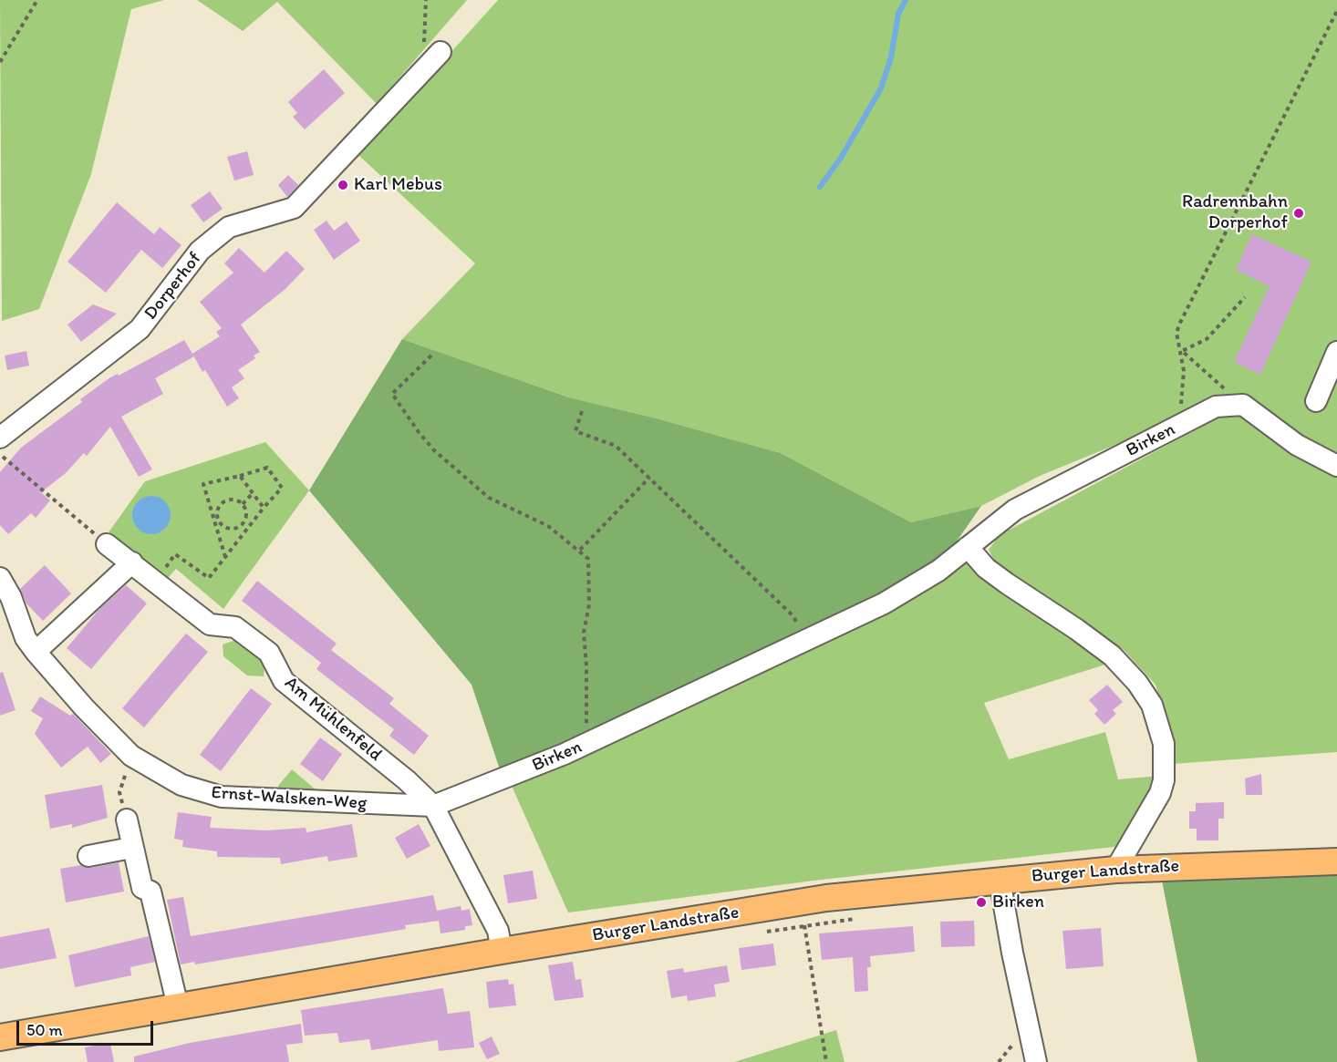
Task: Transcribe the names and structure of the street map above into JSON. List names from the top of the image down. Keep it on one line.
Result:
{"streets":{"main road":["Burger Landstraße"],"street":["Dorperhof","Birken","Am Mühlenfeld","Ernst-Walsken-Weg"]},"crossings":[["Birken","Am Mühlenfeld"],["Birken","Ernst-Walsken-Weg"],["Am Mühlenfeld","Ernst-Walsken-Weg"],["Am Mühlenfeld","Burger Landstraße"]],"places":["Karl Mebus","Radrennbahn Dorperhof","Birken"],"scale_bar":"50 m"}
